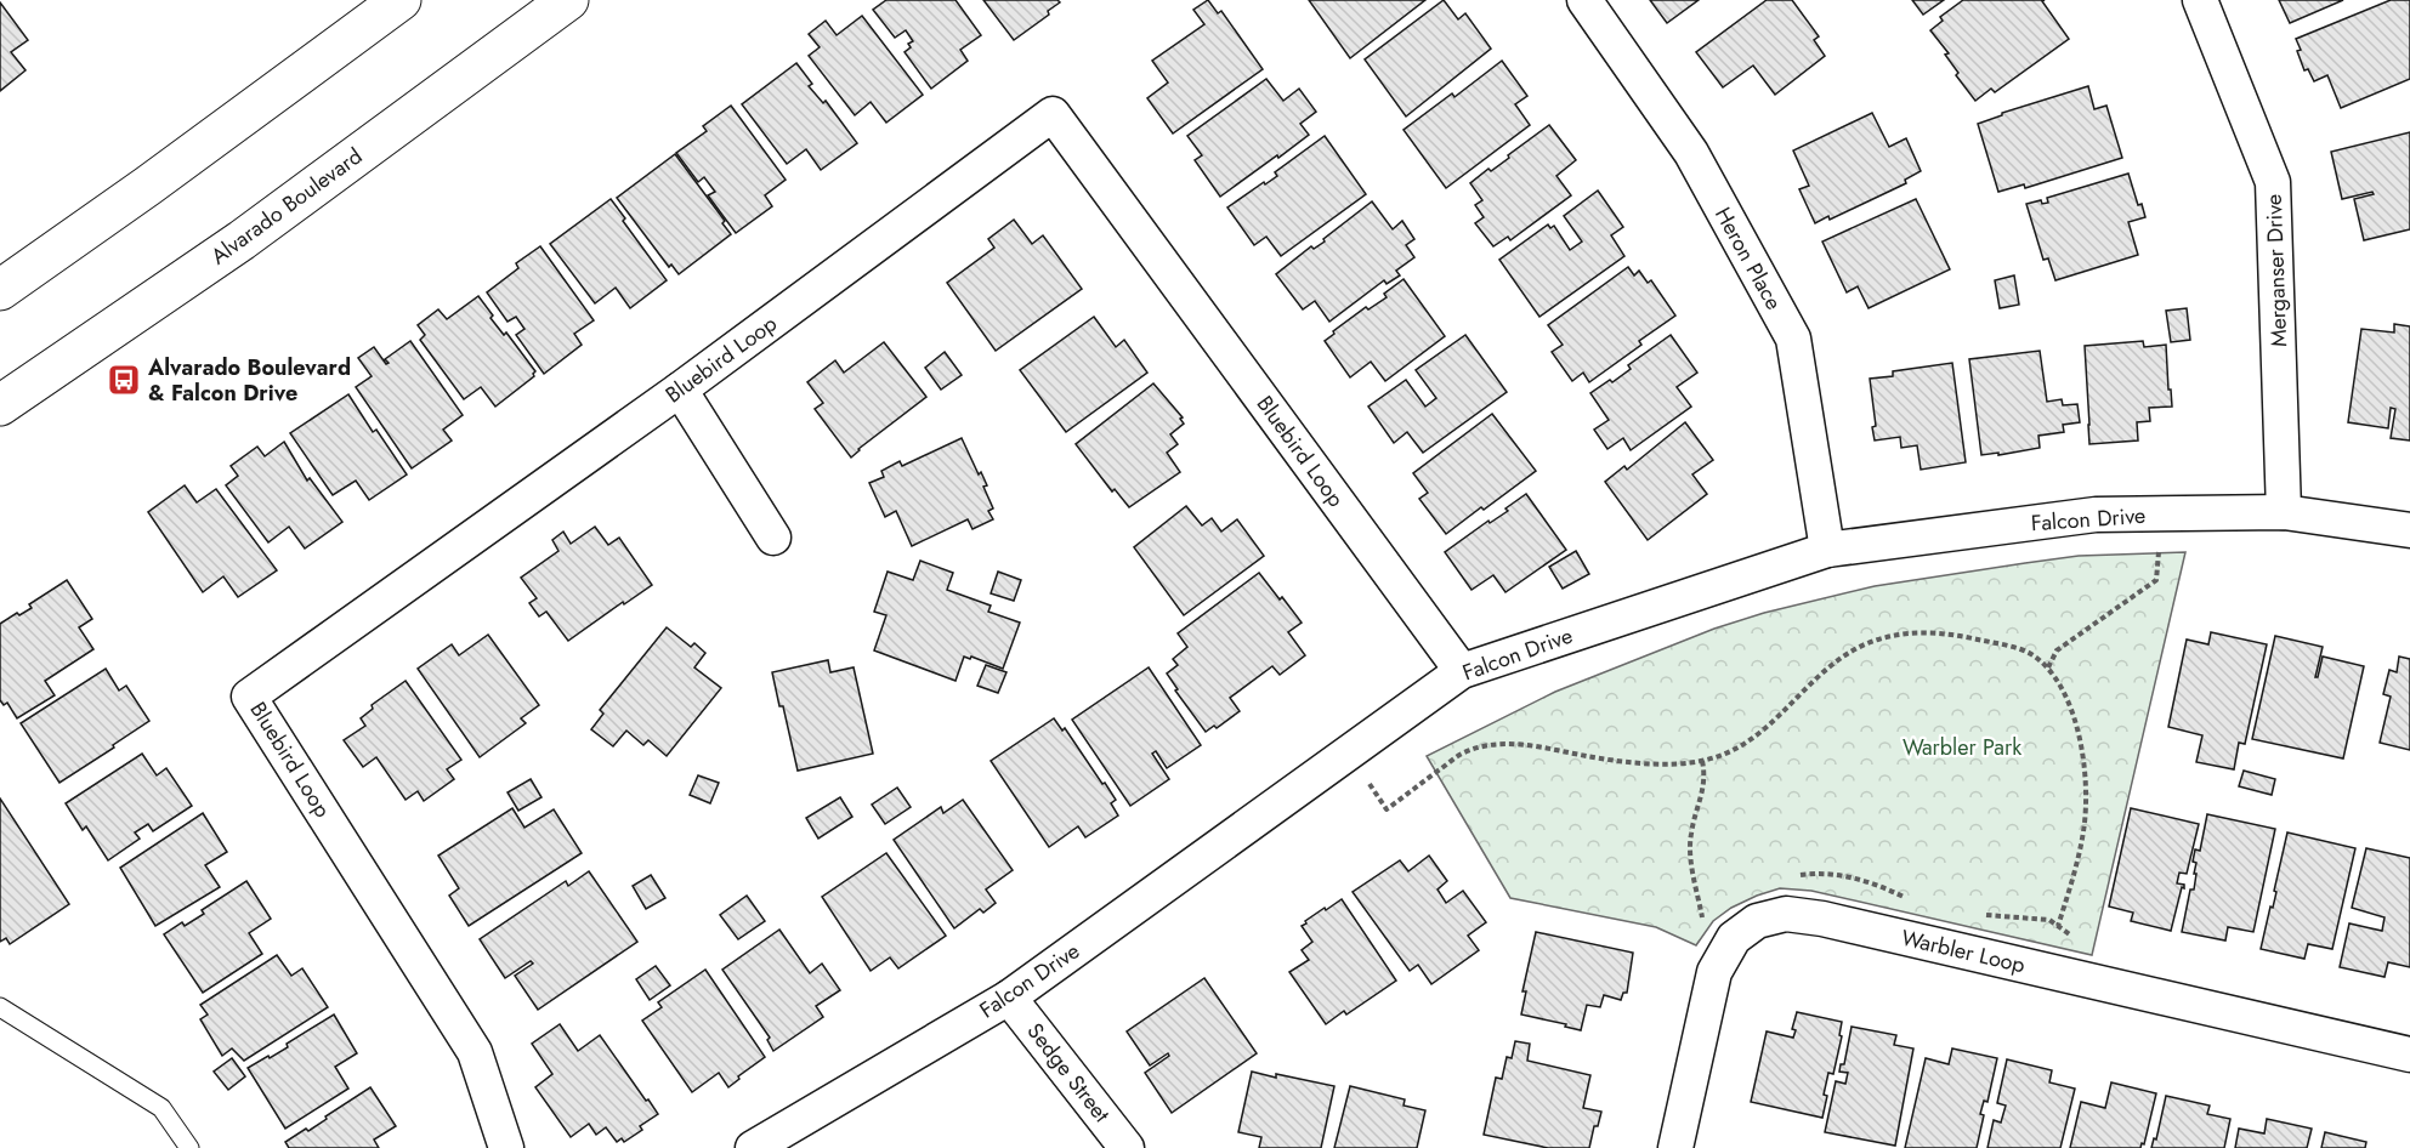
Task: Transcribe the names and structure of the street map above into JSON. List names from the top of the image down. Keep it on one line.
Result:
{"streets":{"main road":["Alvarado Boulevard"],"street":["Heron Place","Merganser Drive","Bluebird Loop","Falcon Drive","Warbler Loop","Sedge Street"]},"crossings":[["Heron Place","Falcon Drive"],["Merganser Drive","Falcon Drive"],["Bluebird Loop","Falcon Drive"],["Falcon Drive","Sedge Street"]],"parks":["Warbler Park"],"places":{"bus stop":["Alvarado Boulevard & Falcon Drive"]}}
